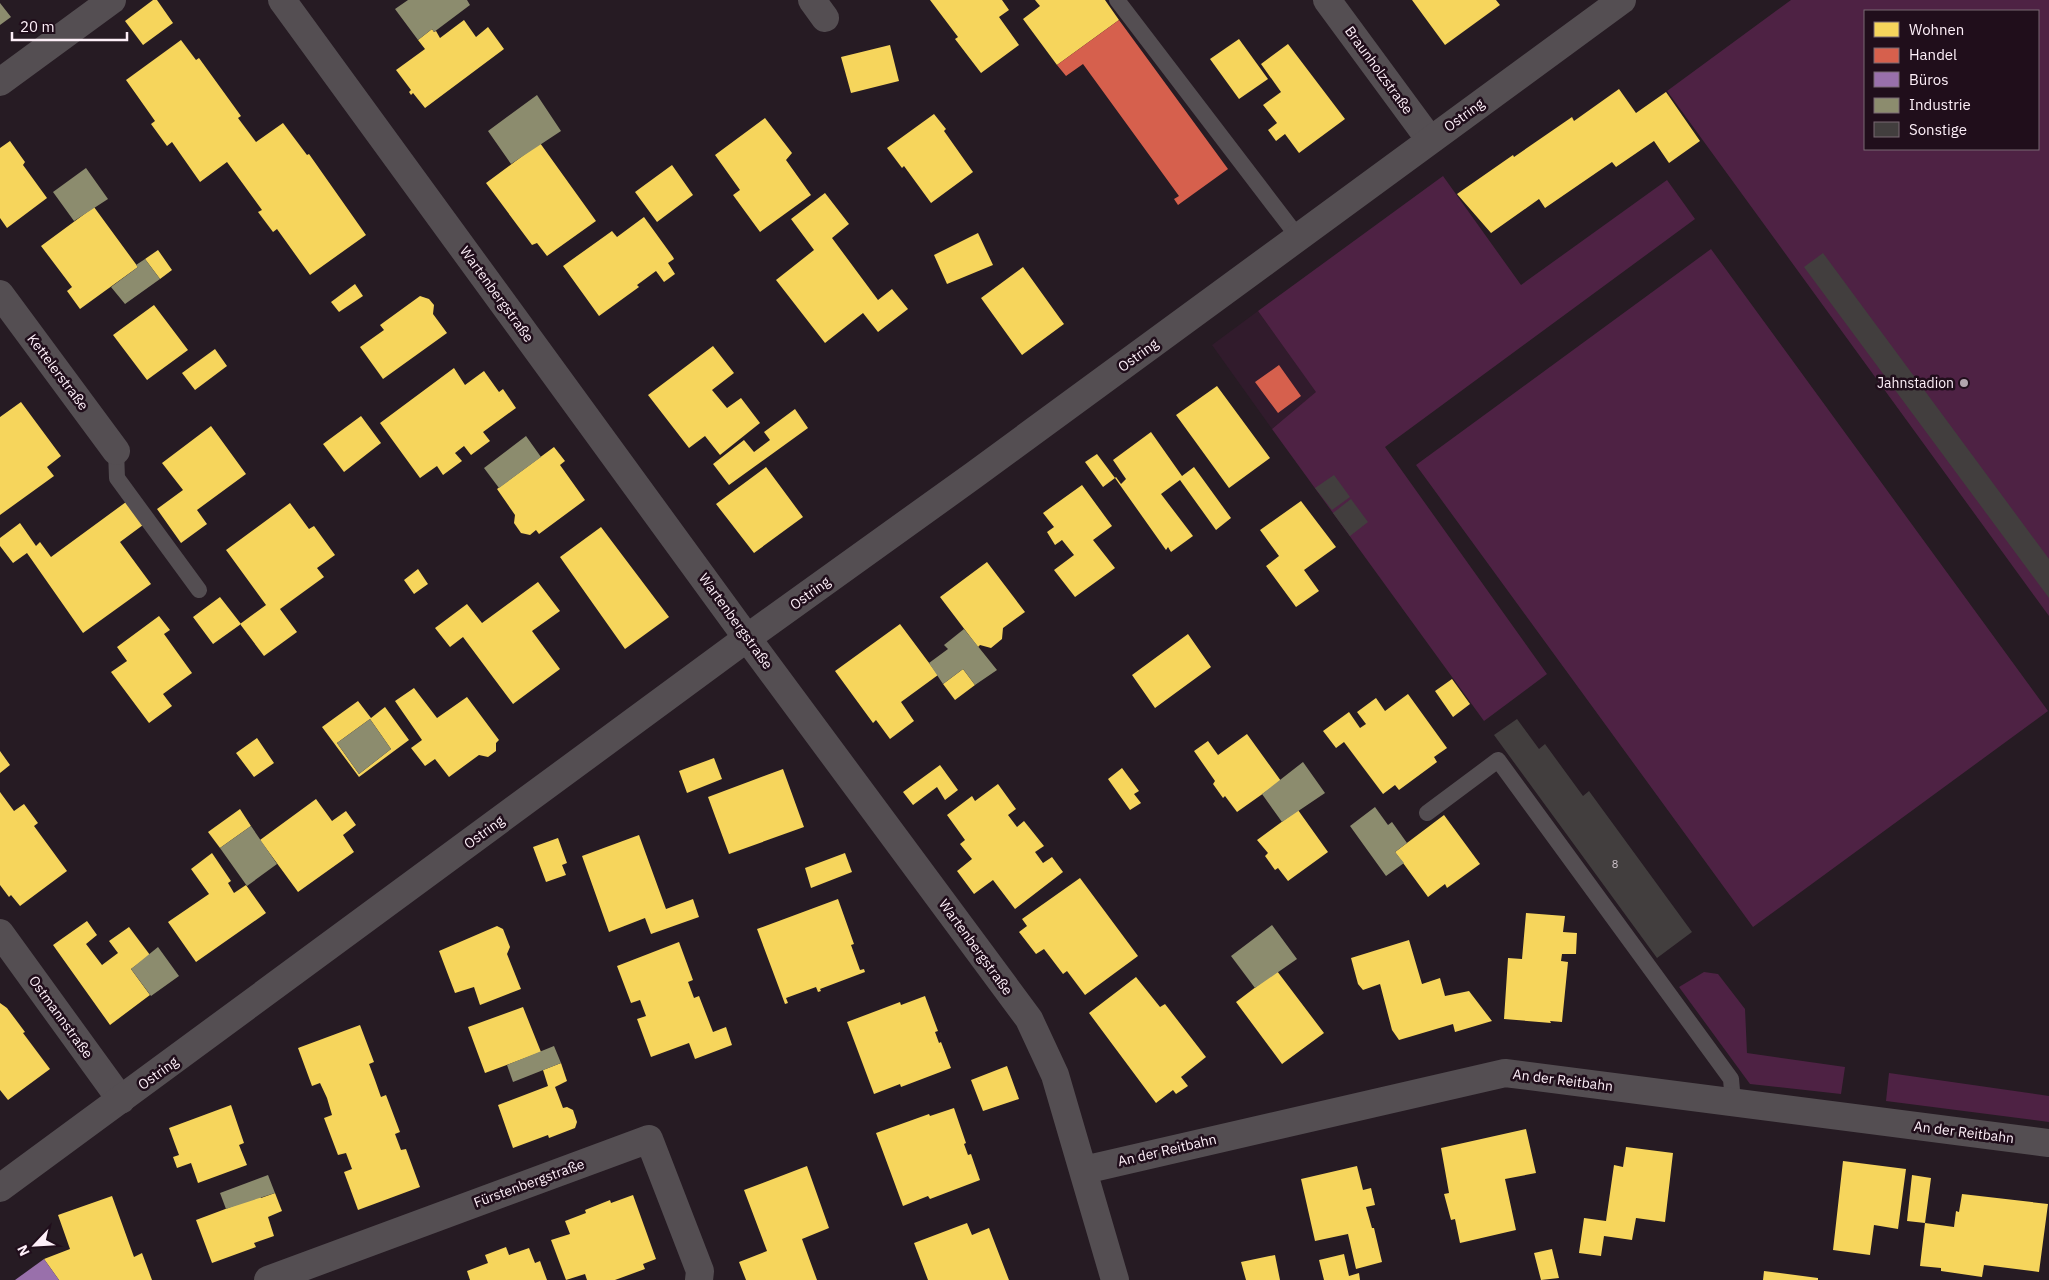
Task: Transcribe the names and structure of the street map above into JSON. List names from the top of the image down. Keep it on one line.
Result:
{"streets":{"street":["Braunholzstraße","Ostring","Wartenbergstraße","Kettelerstraße","Ostmannstraße","An der Reitbahn","Fürstenbergstraße"]},"crossings":[["Braunholzstraße","Ostring"],["Ostring","Wartenbergstraße"],["Ostring","Ostmannstraße"],["Wartenbergstraße","An der Reitbahn"]],"places":["Jahnstadion"],"house_numbers":["8"],"legend":["Wohnen","Handel","Büros","Industrie","Sonstige"],"scale_bar":"20 m","north":"bottom left"}
